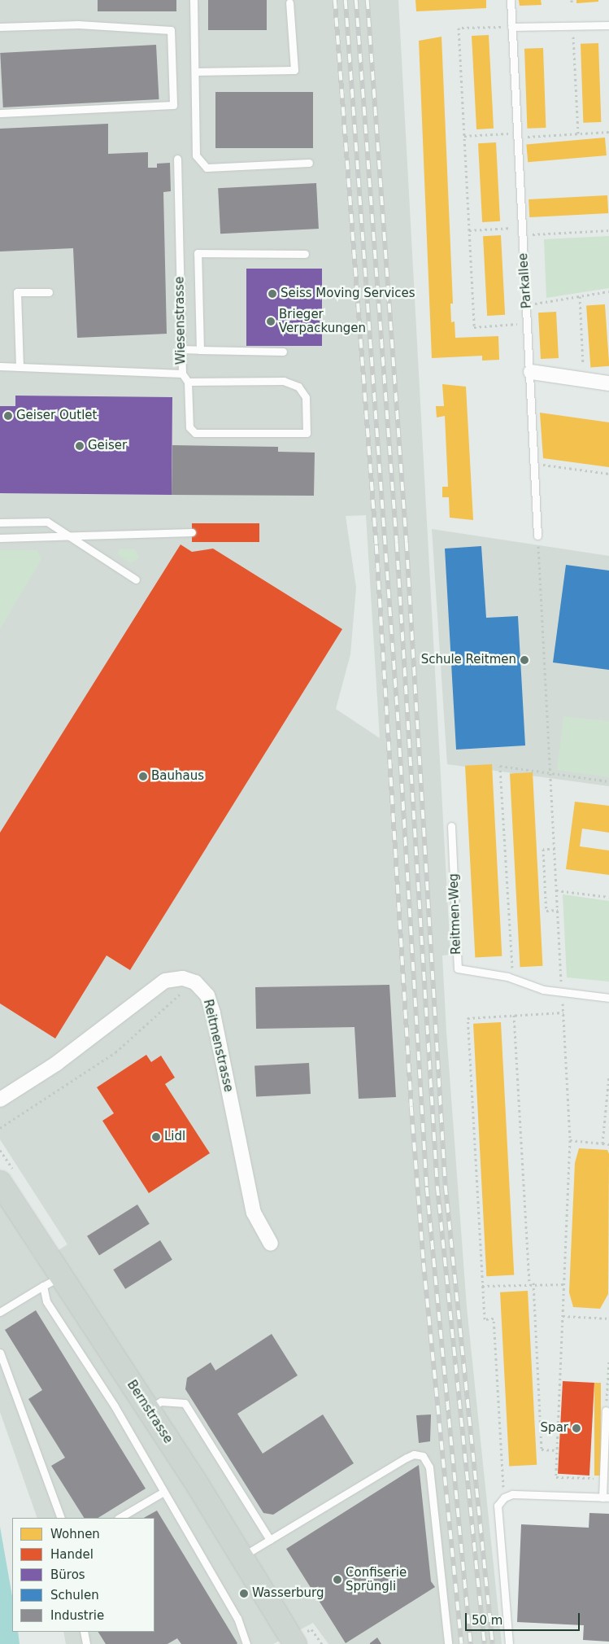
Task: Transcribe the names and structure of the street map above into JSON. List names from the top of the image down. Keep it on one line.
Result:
{"streets":{"main road":["Bernstrasse"],"street":["Reitmenstrasse"],"lane":["Parkallee","Wiesenstrasse","Reitmen-Weg"]},"places":["Seiss Moving Services","Brieger Verpackungen","Geiser Outlet","Geiser","Schule Reitmen","Bauhaus","Lidl","Spar","Confiserie Sprüngli","Wasserburg"],"legend":["Wohnen","Handel","Büros","Schulen","Industrie"],"scale_bar":"50 m"}
